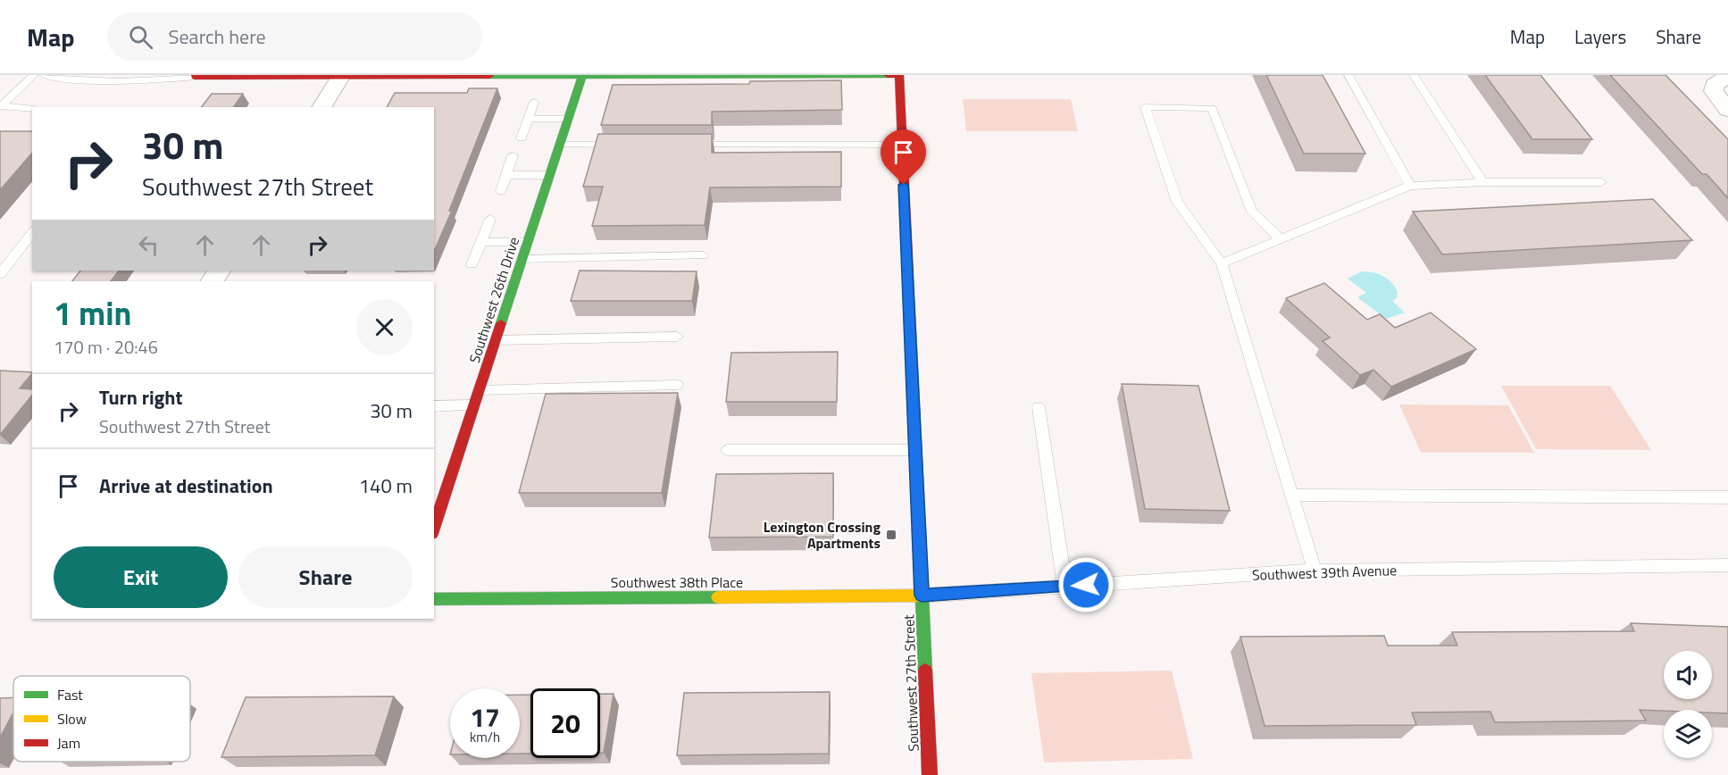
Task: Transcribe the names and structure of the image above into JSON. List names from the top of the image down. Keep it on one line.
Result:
{"streets":{"street":["Southwest 26th Drive","Southwest 38th Place","Southwest 27th Street"],"lane":["Southwest 39th Avenue"]},"crossings":[["Southwest 39th Avenue","Southwest 38th Place"],["Southwest 39th Avenue","Southwest 27th Street"],["Southwest 38th Place","Southwest 27th Street"]],"places":{"transit":["Lexington Crossing Apartments"]},"legend":["Fast","Slow","Jam"],"page":{"header":"Map","search":"Search here","nav":["Map","Layers","Share"],"turn":["30 m","Southwest 27th Street"],"heading":["1 min","170 m · 20:46"],"list":[{"name":"Turn right","note":"Southwest 27th Street","value":"30 m"},{"name":"Arrive at destination","value":"140 m"}],"buttons":["Exit","Share"],"speed":"17 km/h","limit":"20"}}
